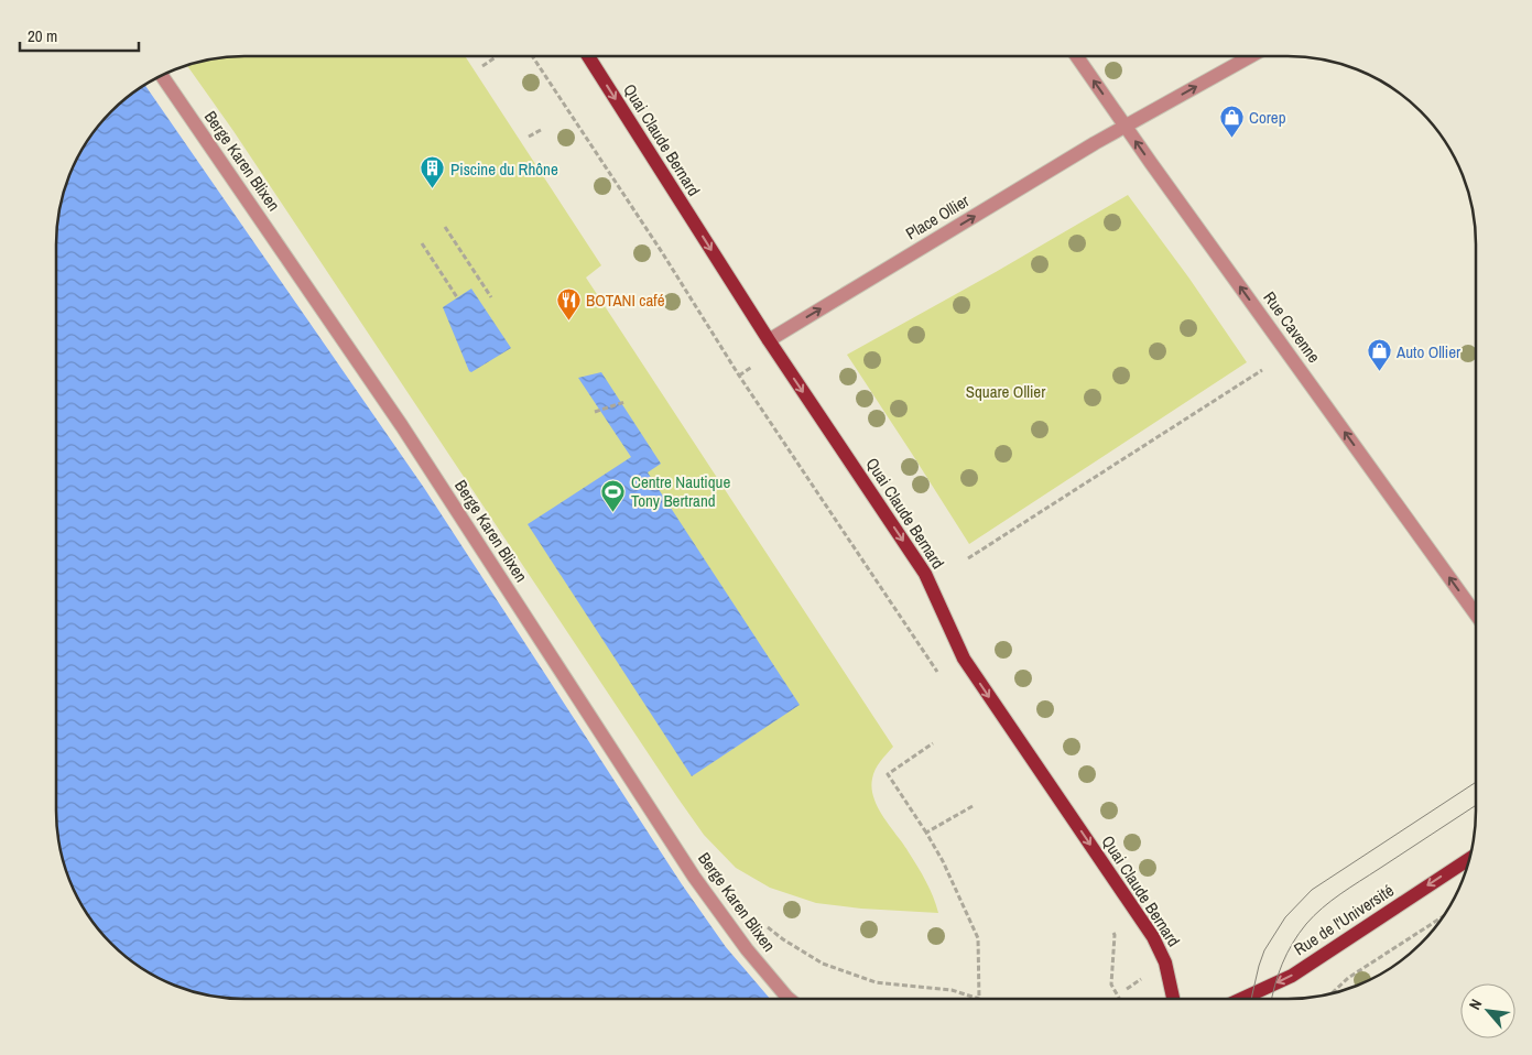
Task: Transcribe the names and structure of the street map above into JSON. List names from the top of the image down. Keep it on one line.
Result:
{"streets":{"main road":["Quai Claude Bernard","Rue de l'Université"],"street":["Berge Karen Blixen","Place Ollier","Rue Cavenne"]},"crossings":[["Quai Claude Bernard","Place Ollier"],["Place Ollier","Rue Cavenne"]],"one_way":["Quai Claude Bernard","Place Ollier","Rue Cavenne","Rue de l'Université"],"parks":["Square Ollier"],"places":{"shop":["Corep","Auto Ollier"],"building":["Piscine du Rhône"],"restaurant":["BOTANI café"],"sports":["Centre Nautique Tony Bertrand"]},"scale_bar":"20 m","north":"top left"}
